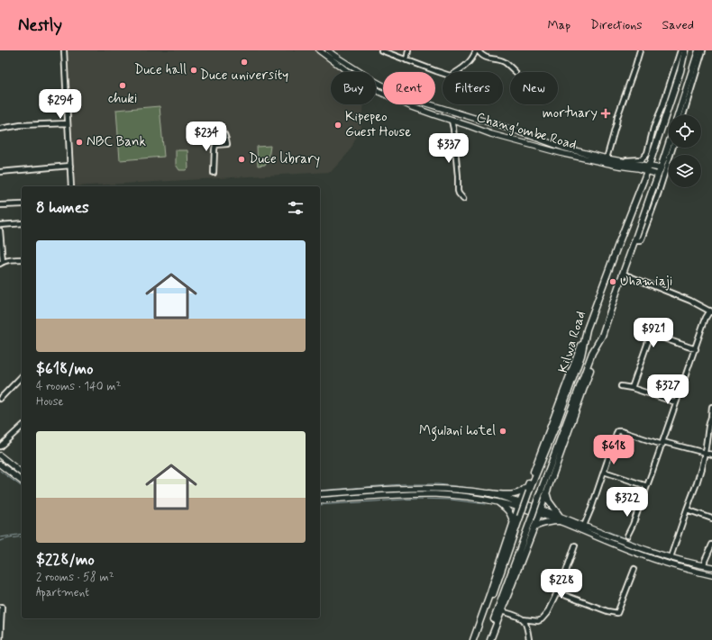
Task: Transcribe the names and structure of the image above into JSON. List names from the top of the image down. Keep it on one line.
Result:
{"streets":{"highway":["Kilwa Road"],"main road":["Chang'ombe Road"]},"crossings":[["Chang'ombe Road","Kilwa Road"]],"places":{"other":["Duce university","Duce hall","chuki","Kipepeo Guest House","NBC Bank","Duce library","Uhamiaji","Mgulani hotel"],"health":["mortuary"]},"page":{"header":"Nestly","nav":["Map","Directions","Saved"],"chip":["Buy","Rent","Filters","New"],"price":["$294","$234","$337","$921","$327","$618","$322","$228"],"heading":"8 homes","list":[{"name":"$618/mo","note":"4 rooms · 140 m² · House"},{"name":"$228/mo","note":"2 rooms · 58 m² · Apartment"}]}}
